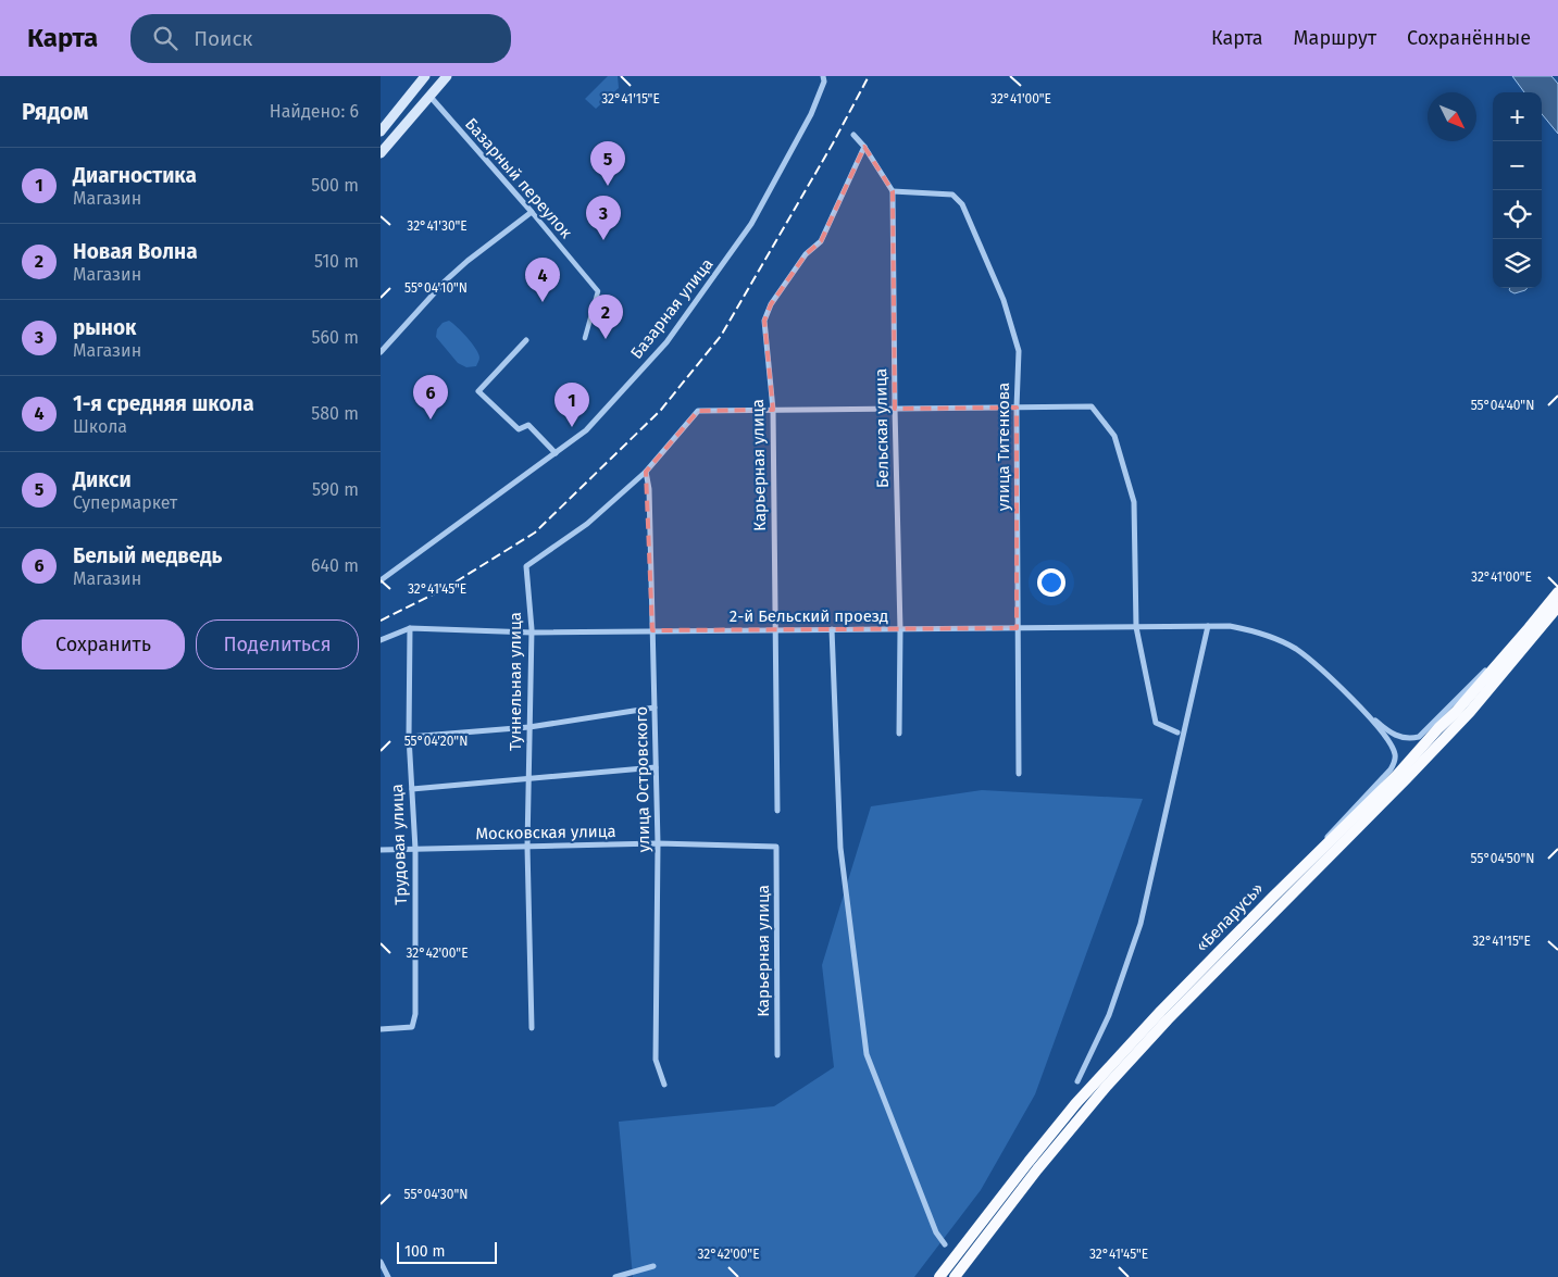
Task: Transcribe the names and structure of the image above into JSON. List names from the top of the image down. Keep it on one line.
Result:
{"streets":{"highway":["«Беларусь»"],"street":["Базарный переулок","Базарная улица","Бельская улица","улица Титенкова","Карьерная улица","2-й Бельский проезд","Туннельная улица","улица Островского","Московская улица","Трудовая улица"]},"crossings":[["Бельская улица","улица Титенкова"],["Бельская улица","2-й Бельский проезд"],["улица Титенкова","2-й Бельский проезд"],["Карьерная улица","2-й Бельский проезд"],["Карьерная улица","Туннельная улица"],["Карьерная улица","Московская улица"],["2-й Бельский проезд","Туннельная улица"],["2-й Бельский проезд","улица Островского"],["2-й Бельский проезд","Трудовая улица"],["Туннельная улица","улица Островского"],["Туннельная улица","Московская улица"],["улица Островского","Московская улица"],["Московская улица","Трудовая улица"]],"scale_bar":"100 m","north":"bottom right","page":{"header":"Карта","search":"Поиск","nav":["Карта","Маршрут","Сохранённые"],"heading":["Рядом","Найдено: 6"],"map_buttons":["+","−"],"pins":["5","3","4","2","6","1"],"list":[{"mark":"1","name":"Диагностика","note":"Магазин","value":"500 m"},{"mark":"2","name":"Новая Волна","note":"Магазин","value":"510 m"},{"mark":"3","name":"рынок","note":"Магазин","value":"560 m"},{"mark":"4","name":"1-я средняя школа","note":"Школа","value":"580 m"},{"mark":"5","name":"Дикси","note":"Супермаркет","value":"590 m"},{"mark":"6","name":"Белый медведь","note":"Магазин","value":"640 m"}],"buttons":["Сохранить","Поделиться"],"scale":"100 m"},"coordinates":["32°41'15\"E","32°41'00\"E","32°41'30\"E","55°04'10\"N","55°04'40\"N","32°41'45\"E","55°04'20\"N","55°04'50\"N","32°42'00\"E","55°04'30\"N"]}
